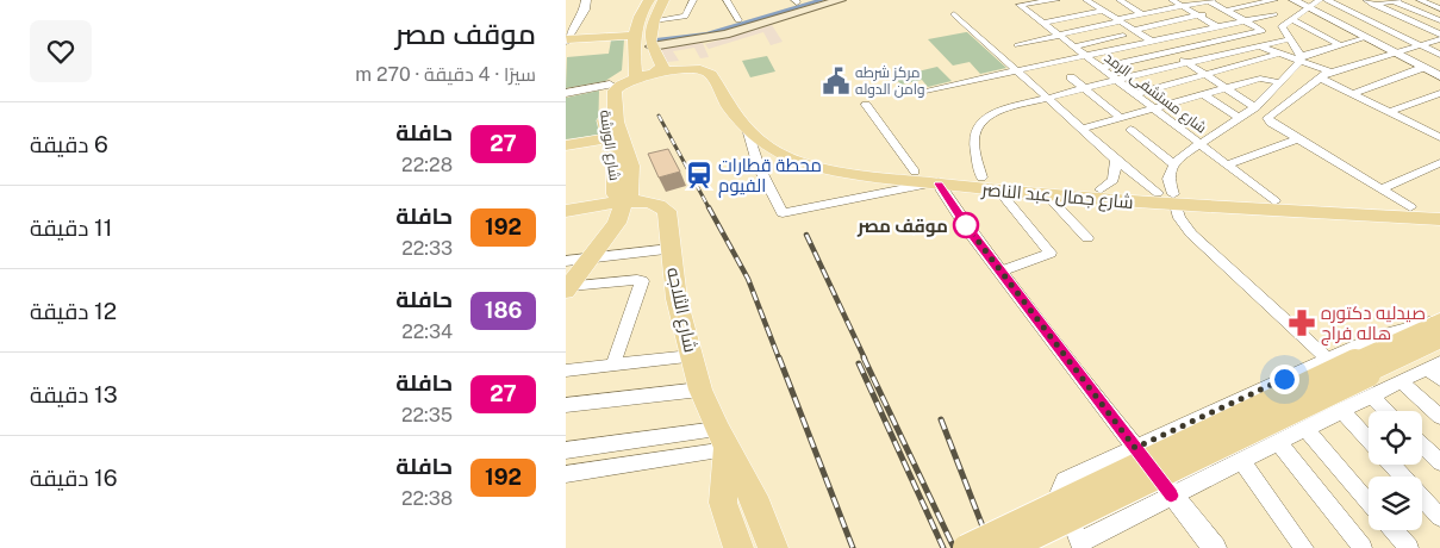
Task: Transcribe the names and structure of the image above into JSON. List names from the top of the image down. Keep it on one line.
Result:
{"streets":{"main road":["شارع الورشة","شارع جمال عبد الناصر","شارع الثلاجه"],"street":["شارع مستشفى الرمد"]},"crossings":[["شارع مستشفى الرمد","شارع جمال عبد الناصر"],["شارع الورشة","شارع الثلاجه"]],"places":{"public building":["مركز شرطه وامن الدوله"],"station":["محطة قطارات الفيوم"],"other":["موقف مصر"],"pharmacy":["صيدليه دكتوره هاله فراج"]},"lines":["bus line 27"],"page":{"heading":["موقف مصر","سيرًا · 4 دقيقة · 270 m"],"list":[{"mark":"27","name":"حافلة","note":"22:28","value":"6 دقيقة"},{"mark":"192","name":"حافلة","note":"22:33","value":"11 دقيقة"},{"mark":"186","name":"حافلة","note":"22:34","value":"12 دقيقة"},{"mark":"27","name":"حافلة","note":"22:35","value":"13 دقيقة"},{"mark":"192","name":"حافلة","note":"22:38","value":"16 دقيقة"}]}}
